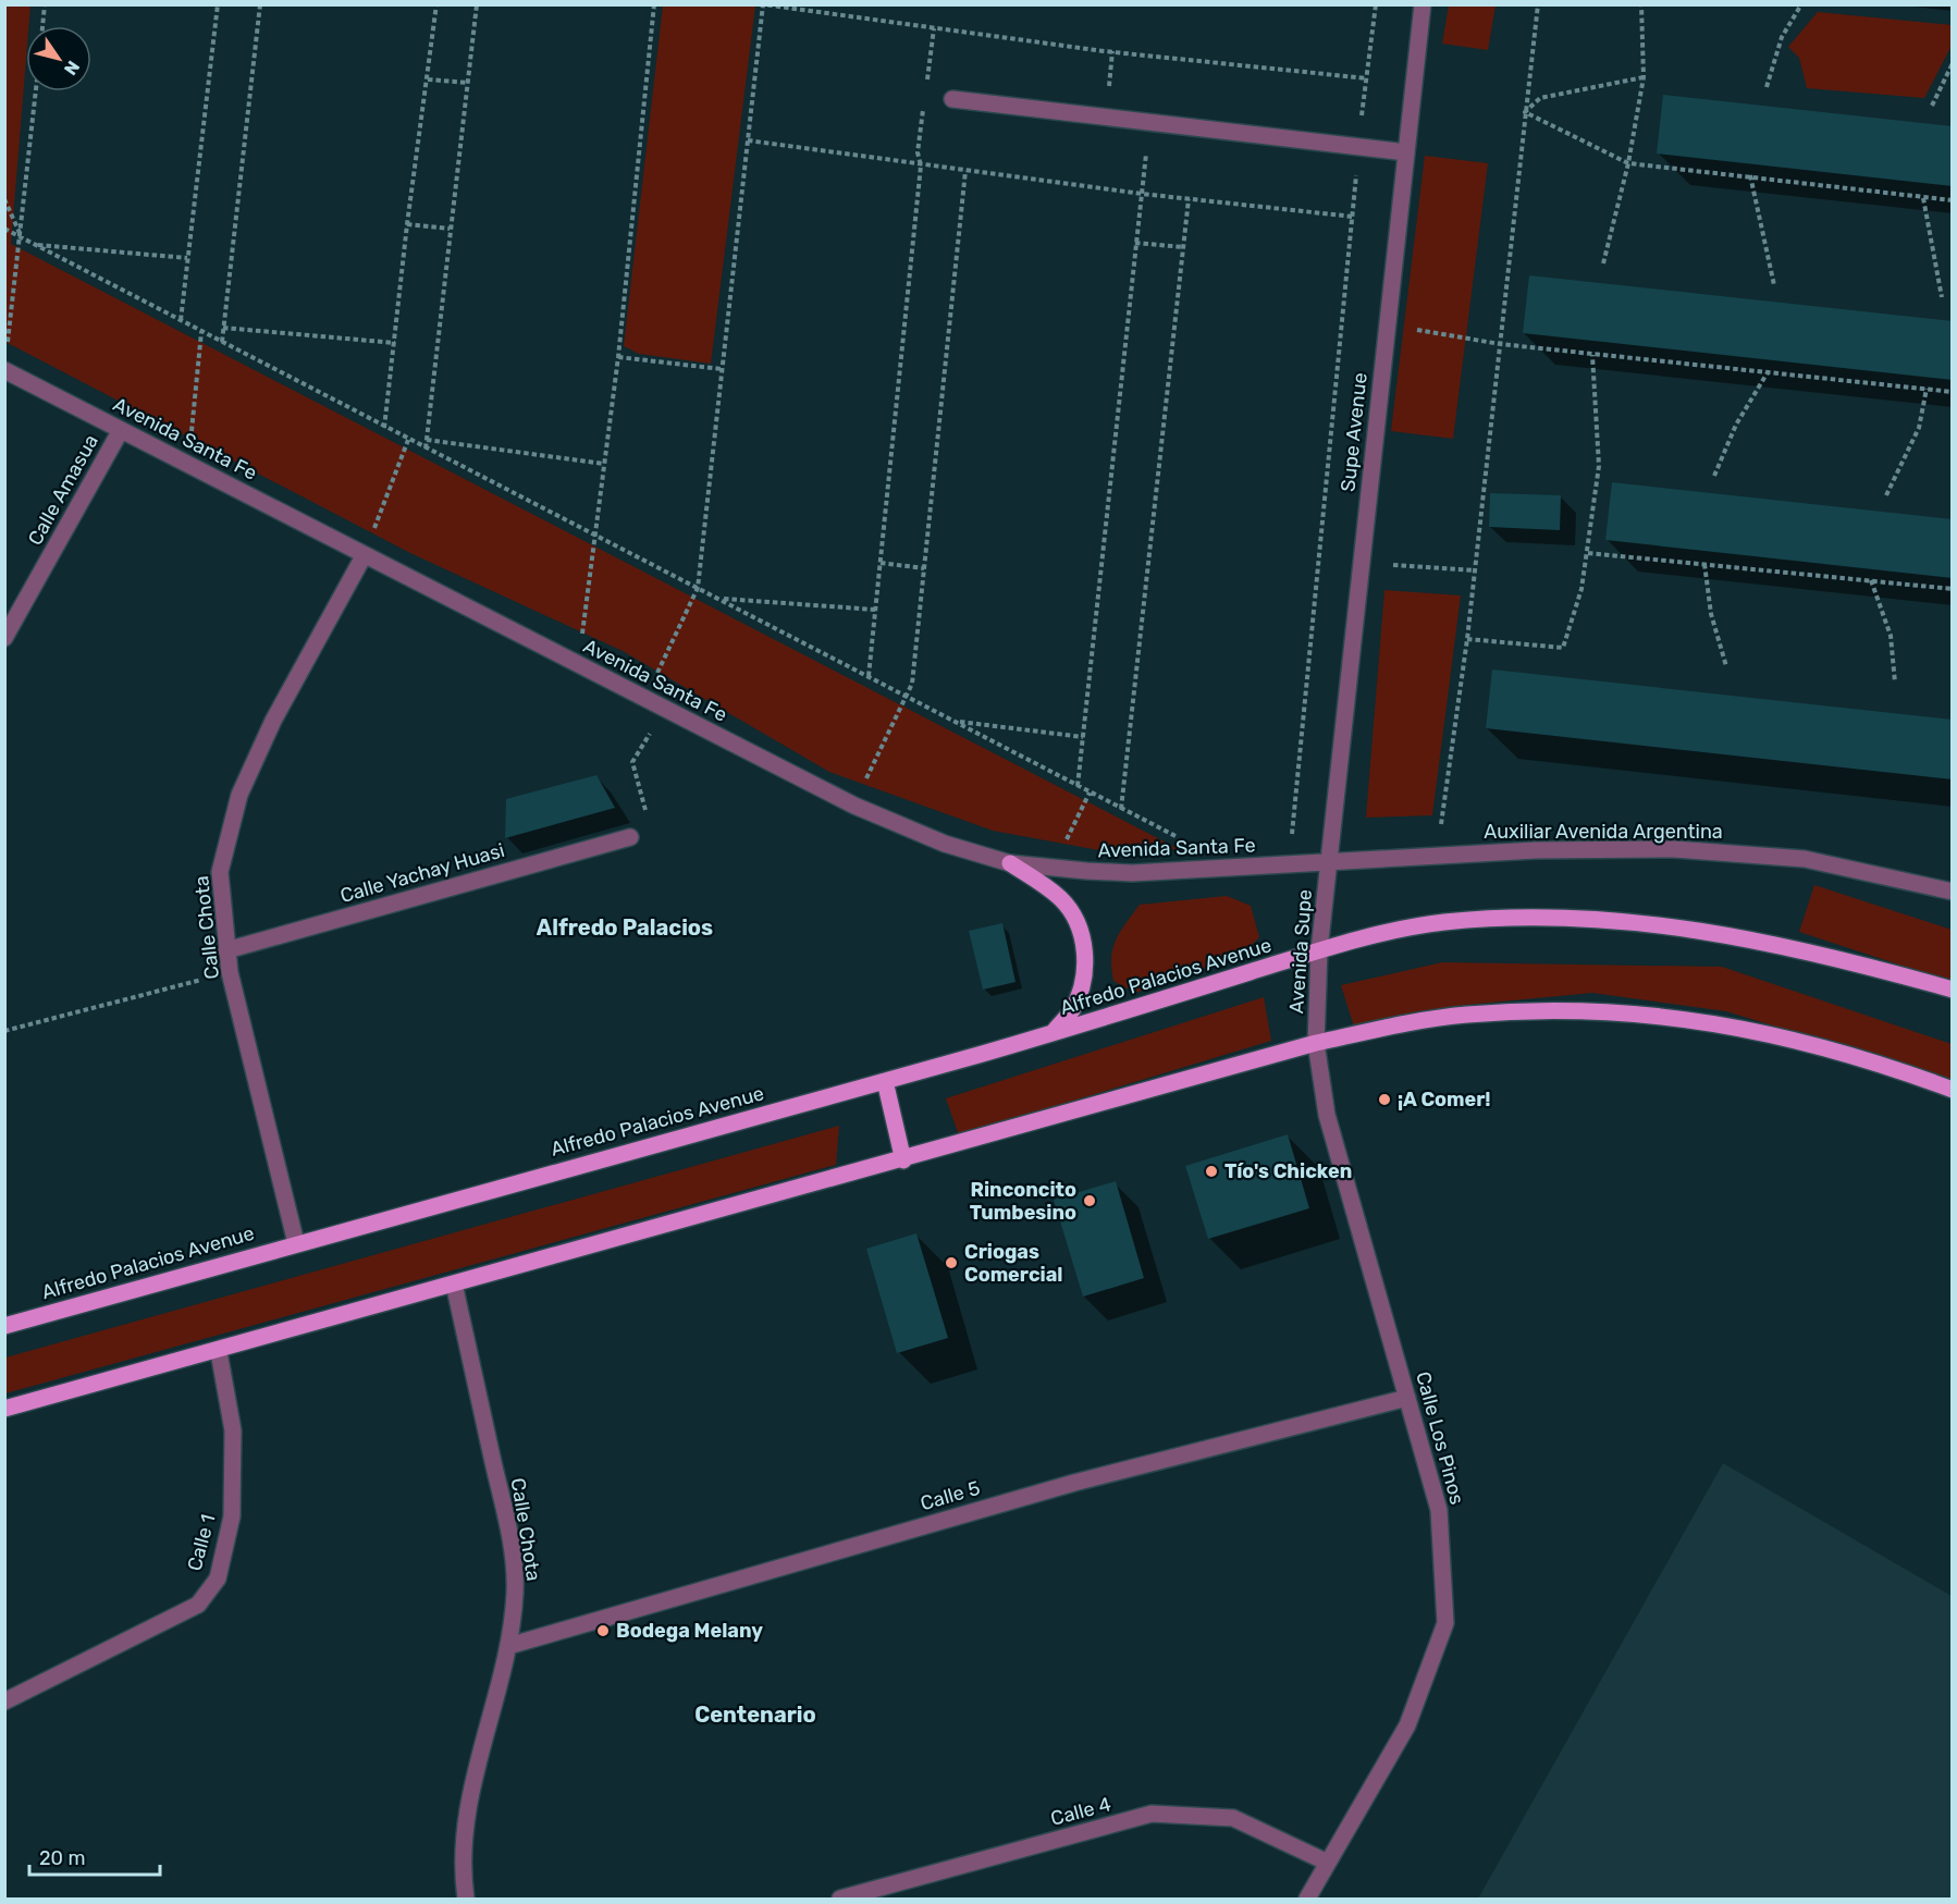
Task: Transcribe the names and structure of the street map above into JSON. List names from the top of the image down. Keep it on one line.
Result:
{"streets":{"main road":["Alfredo Palacios Avenue"],"street":["Supe Avenue","Avenida Santa Fe","Calle Amasua","Auxiliar Avenida Argentina","Calle Yachay Huasi","Calle Chota","Avenida Supe","Calle Los Pinos","Calle 5","Calle 1","Calle 4"]},"crossings":[["Supe Avenue","Avenida Santa Fe"],["Supe Avenue","Auxiliar Avenida Argentina"],["Supe Avenue","Avenida Supe"],["Avenida Santa Fe","Calle Amasua"],["Avenida Santa Fe","Auxiliar Avenida Argentina"],["Avenida Santa Fe","Calle Chota"],["Avenida Santa Fe","Avenida Supe"],["Auxiliar Avenida Argentina","Avenida Supe"],["Calle Yachay Huasi","Calle Chota"],["Calle Chota","Alfredo Palacios Avenue"],["Calle Chota","Calle 5"],["Avenida Supe","Alfredo Palacios Avenue"],["Avenida Supe","Calle Los Pinos"],["Calle Los Pinos","Calle 5"],["Calle Los Pinos","Calle 4"]],"districts":["Alfredo Palacios","Centenario"],"places":["¡A Comer!","Tío's Chicken","Rinconcito Tumbesino","Criogas Comercial","Bodega Melany"],"scale_bar":"20 m","north":"bottom right"}
